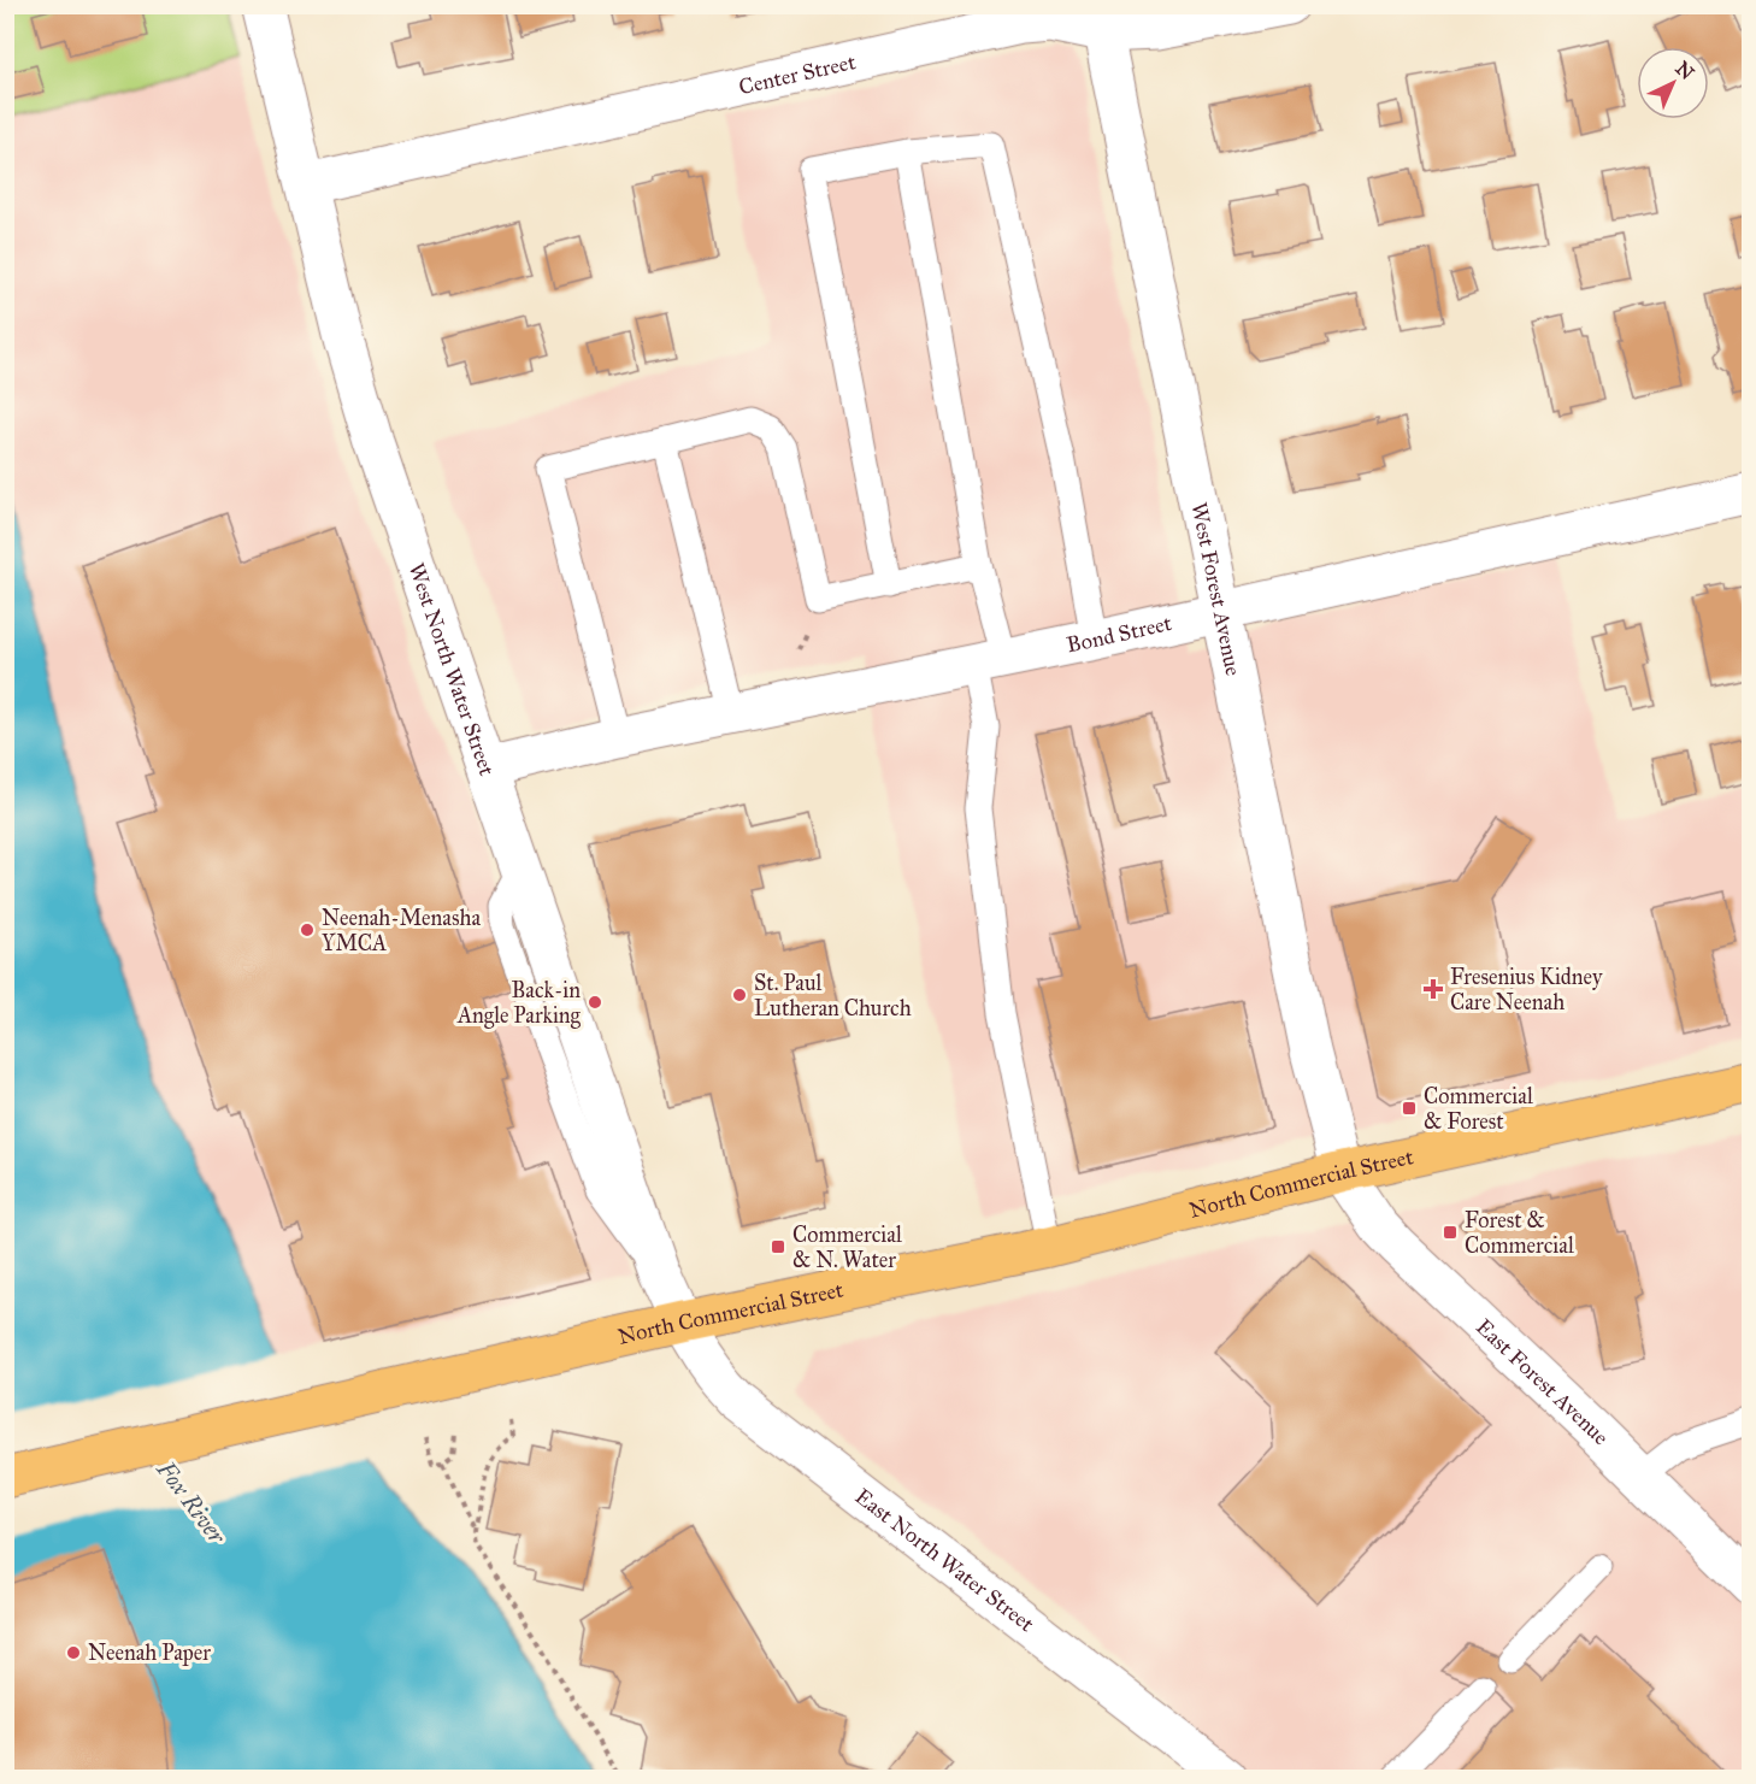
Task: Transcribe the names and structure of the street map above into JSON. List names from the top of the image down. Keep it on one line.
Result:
{"streets":{"main road":["North Commercial Street"],"street":["Center Street","West Forest Avenue","Bond Street","West North Water Street","East Forest Avenue","East North Water Street"]},"crossings":[["Center Street","West Forest Avenue"],["Center Street","West North Water Street"],["West Forest Avenue","Bond Street"],["West Forest Avenue","North Commercial Street"],["West Forest Avenue","East Forest Avenue"],["Bond Street","West North Water Street"],["West North Water Street","North Commercial Street"],["West North Water Street","East North Water Street"],["North Commercial Street","East Forest Avenue"],["North Commercial Street","East North Water Street"]],"water":["Fox River"],"places":{"other":["Neenah-Menasha YMCA","St. Paul Lutheran Church","Back-in Angle Parking","Neenah Paper"],"health":["Fresenius Kidney Care Neenah"],"transit":["Commercial & Forest","Forest & Commercial","Commercial & N. Water"]},"north":"top right"}
